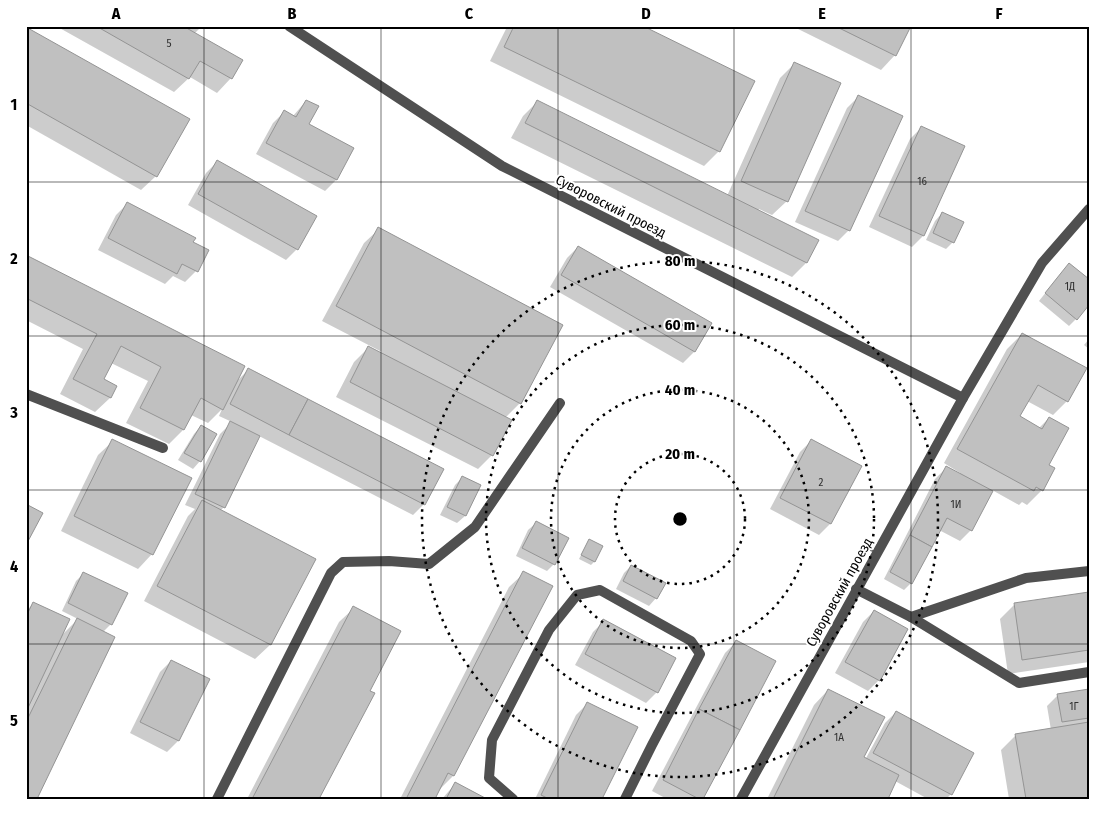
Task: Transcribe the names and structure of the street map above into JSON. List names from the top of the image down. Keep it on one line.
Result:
{"streets":{"street":["Суворовский проезд"]},"house_numbers":["5","16","1Д","2","1И","1Г","1А"],"grid":{"columns":["A","B","C","D","E","F"],"rows":["1","2","3","4","5"]},"rings":["80 m","60 m","40 m","20 m"]}
